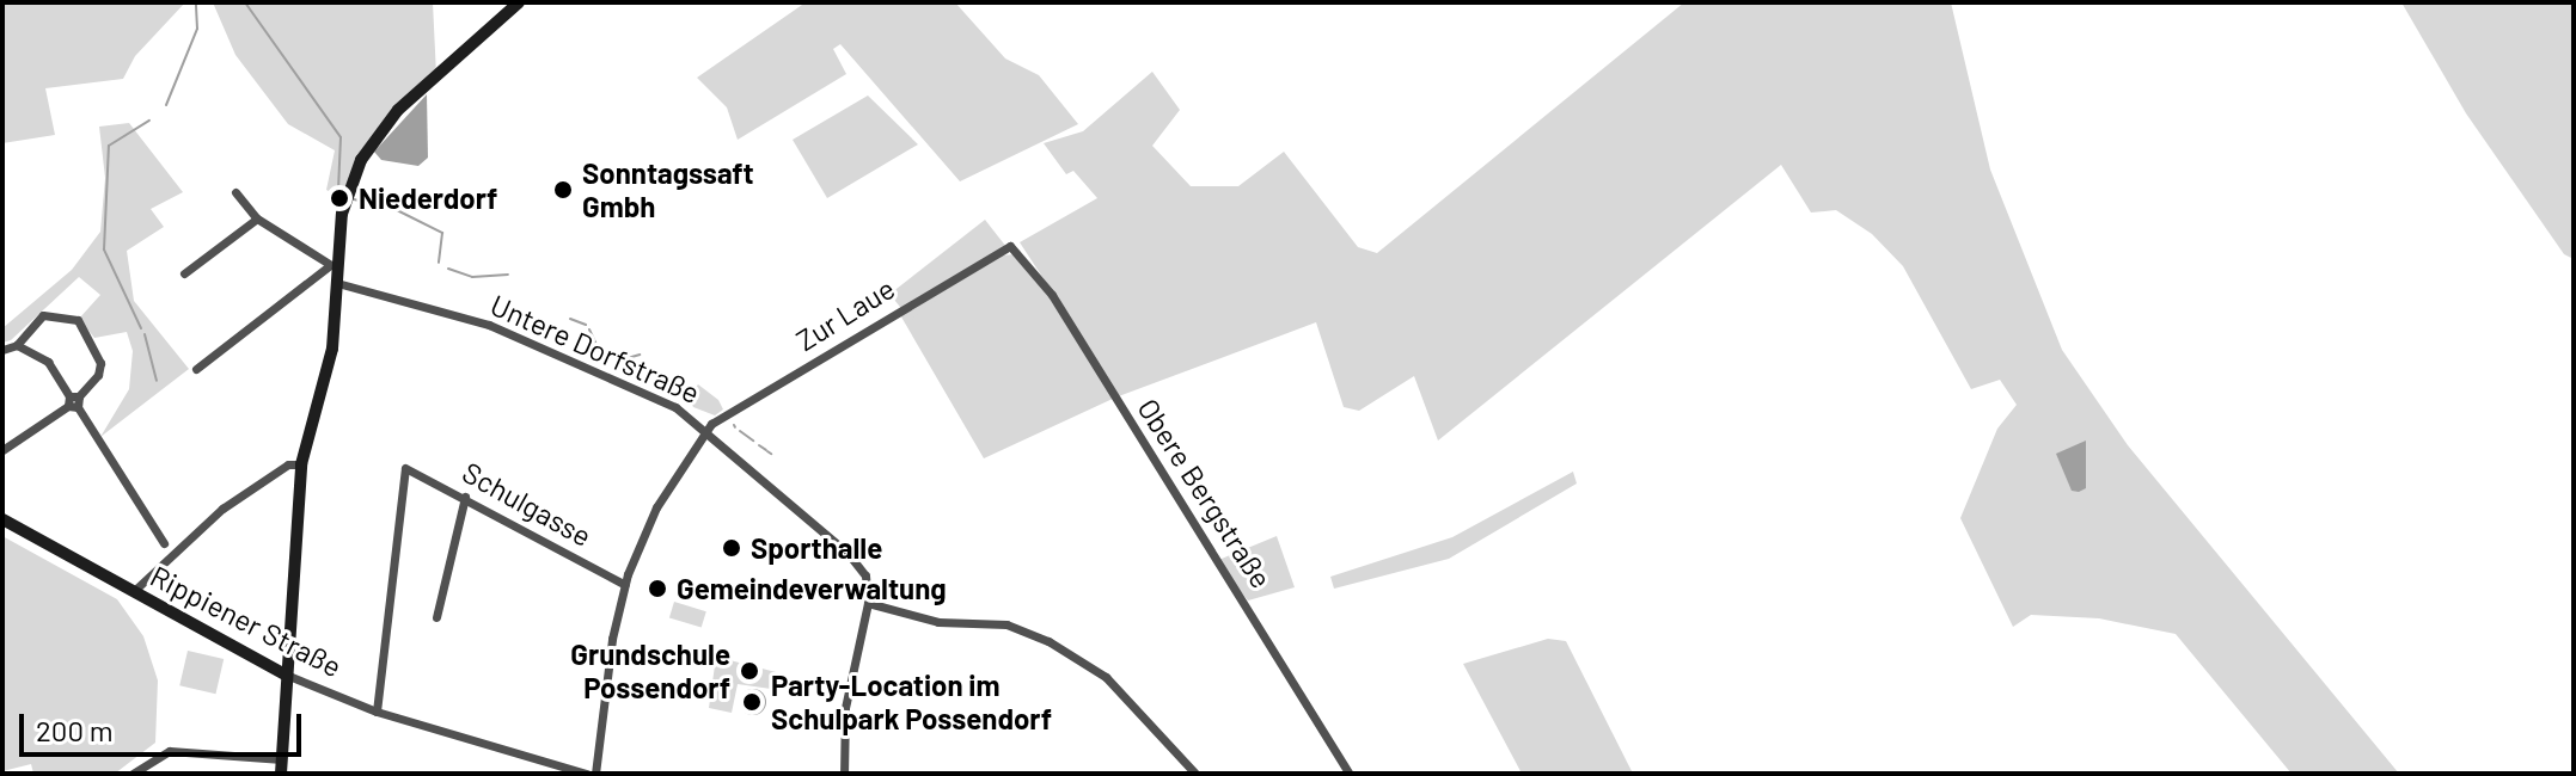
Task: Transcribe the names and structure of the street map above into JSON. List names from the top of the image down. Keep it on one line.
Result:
{"streets":{"main road":["Rippiener Straße"],"street":["Zur Laue","Untere Dorfstraße","Obere Bergstraße","Schulgasse"]},"crossings":[["Zur Laue","Untere Dorfstraße"],["Zur Laue","Obere Bergstraße"],["Schulgasse","Rippiener Straße"]],"places":["Sonntagssaft Gmbh","Niederdorf","Sporthalle","Gemeindeverwaltung","Grundschule Possendorf","Party-Location im Schulpark Possendorf"],"scale_bar":"200 m"}
